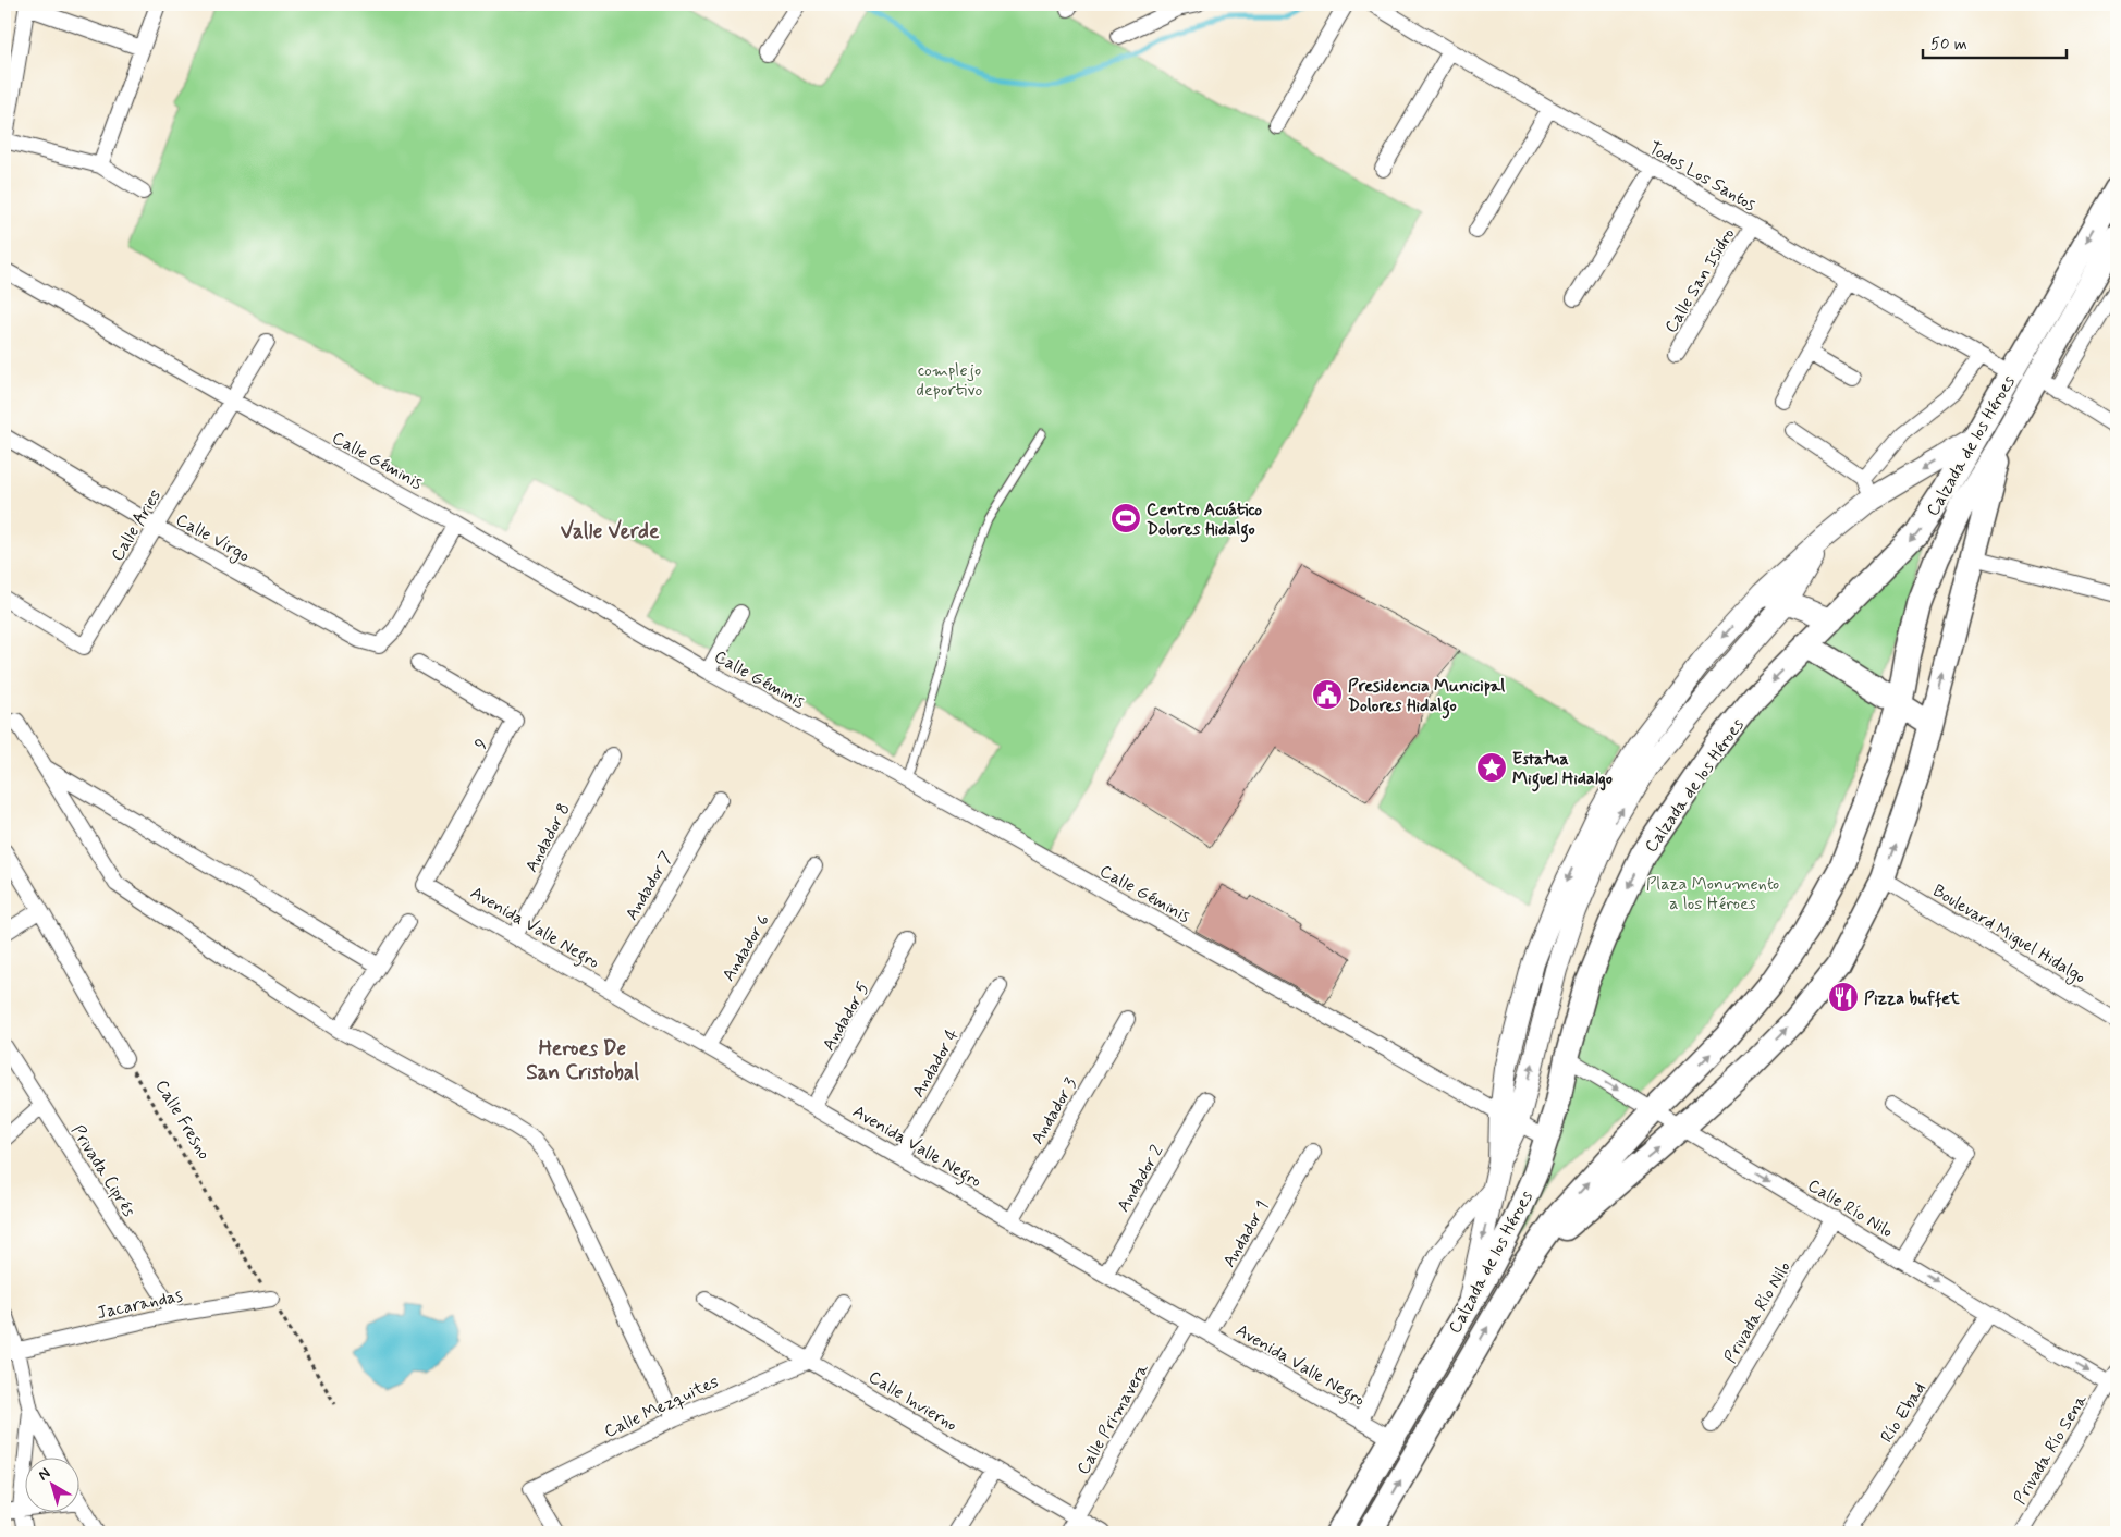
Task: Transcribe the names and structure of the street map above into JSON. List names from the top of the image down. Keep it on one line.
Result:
{"streets":{"main road":["Calzada de los Héroes"],"street":["Todos Los Santos","Calle San Isidro","Calle Géminis","Calle Aries","Calle Virgo","9","Andador 8","Andador 7","Avenida Valle Negro","Boulevard Miguel Hidalgo","Andador 6","Andador 5","Andador 4","Andador 3","Privada Ciprés","Andador 2","Calle Río Nilo","Andador 1","Jacarandas","Privada Río Nilo","Calle Invierno","Calle Mezquites","Río Ebad","Calle Primavera","Privada Río Sena"],"path":["Calle Fresno"]},"crossings":[["Todos Los Santos","Calle San Isidro"],["Todos Los Santos","Calzada de los Héroes"],["Calzada de los Héroes","Calle Géminis"],["Calzada de los Héroes","Avenida Valle Negro"],["Calzada de los Héroes","Calle Río Nilo"],["Calle Géminis","Calle Aries"],["Calle Géminis","Calle Virgo"],["Calle Aries","Calle Virgo"],["9","Avenida Valle Negro"],["Andador 8","Avenida Valle Negro"],["Andador 7","Avenida Valle Negro"],["Avenida Valle Negro","Andador 6"],["Avenida Valle Negro","Andador 5"],["Avenida Valle Negro","Andador 4"],["Avenida Valle Negro","Andador 3"],["Avenida Valle Negro","Andador 2"],["Avenida Valle Negro","Andador 1"],["Avenida Valle Negro","Calle Primavera"],["Calle Fresno","Jacarandas"],["Privada Ciprés","Jacarandas"],["Calle Río Nilo","Privada Río Nilo"],["Calle Río Nilo","Río Ebad"],["Calle Río Nilo","Privada Río Sena"],["Calle Invierno","Calle Mezquites"],["Calle Invierno","Calle Primavera"]],"one_way":["Calle Río Nilo"],"districts":["Valle Verde","Heroes De San Cristobal"],"parks":["complejo deportivo","Plaza Monumento a los Héroes"],"places":{"sports":["Centro Acuático Dolores Hidalgo"],"public building":["Presidencia Municipal Dolores Hidalgo"],"place":["Estatua Miguel Hidalgo"],"restaurant":["Pizza buffet"]},"scale_bar":"50 m","north":"top left"}
